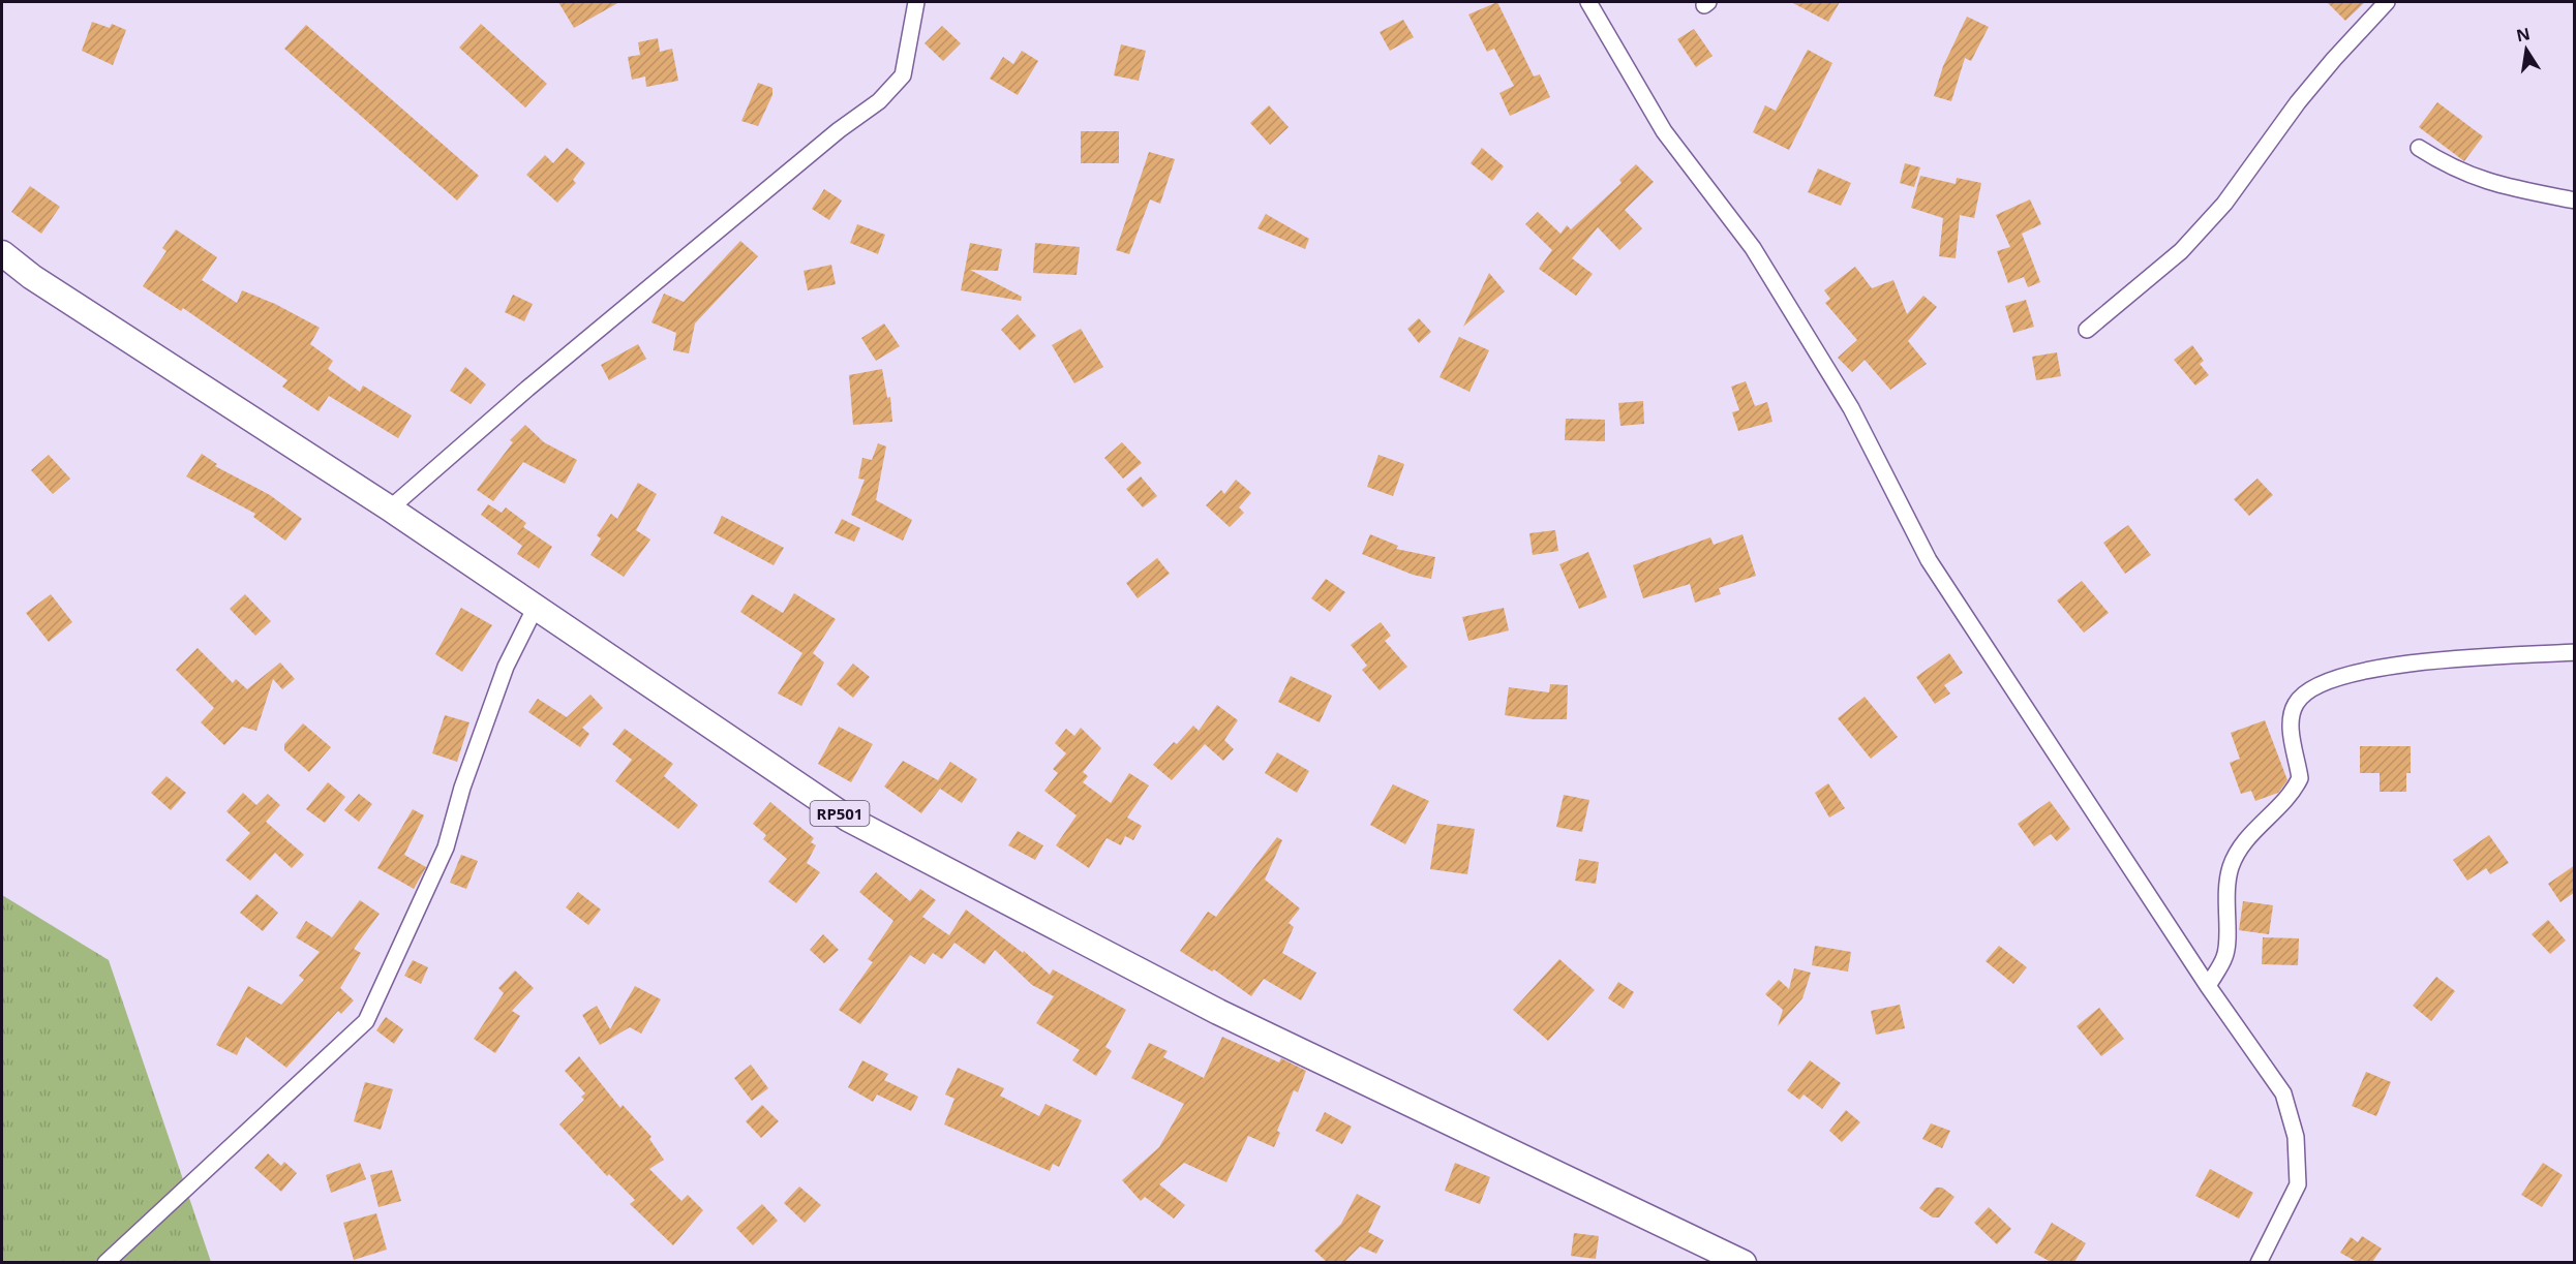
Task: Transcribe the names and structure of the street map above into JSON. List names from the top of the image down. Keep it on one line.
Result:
{"streets":{"main road":["RP501"]},"north":"top"}
